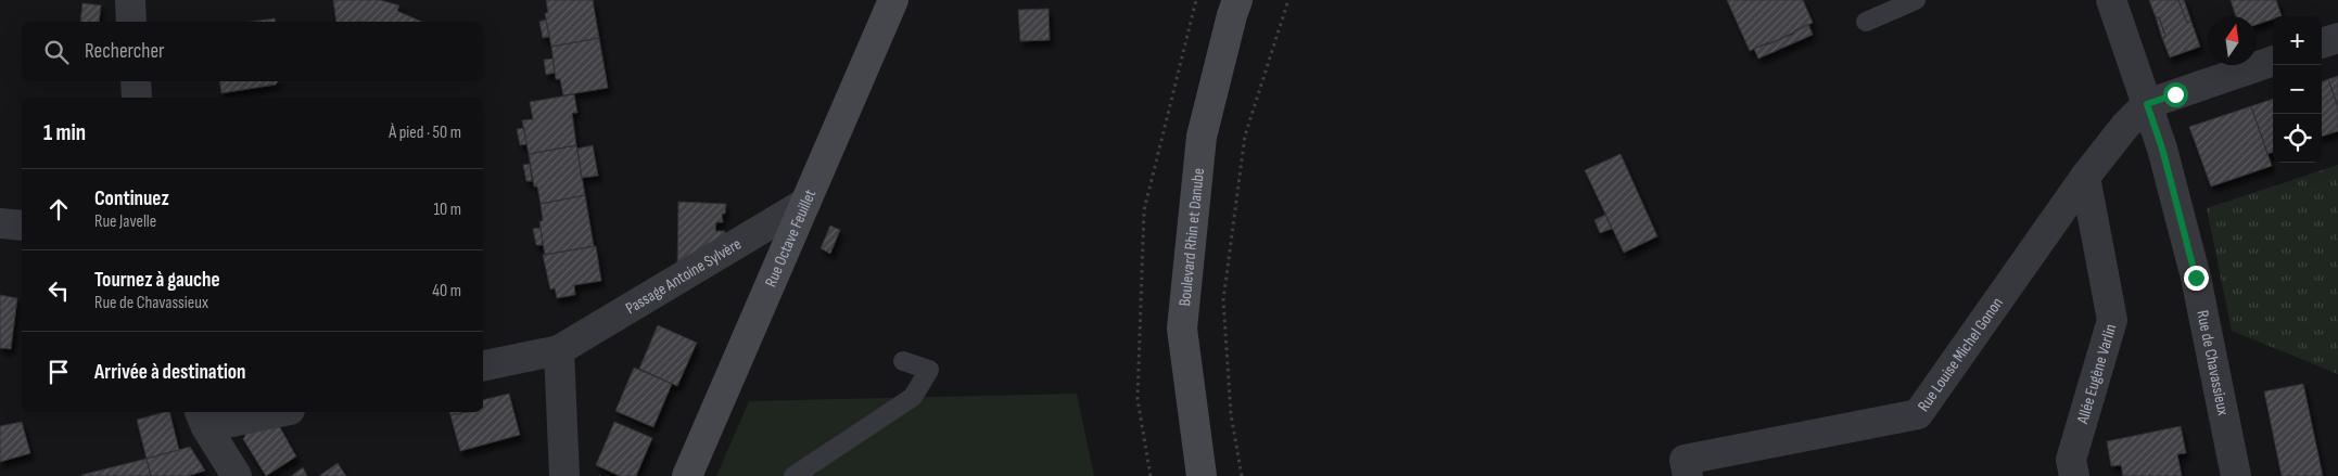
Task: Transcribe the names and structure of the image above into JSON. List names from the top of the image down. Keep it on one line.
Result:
{"streets":{"street":["Boulevard Rhin et Danube","Rue Octave Feuillet","Passage Antoine Sylvère","Rue Louise Michel Gonon","Rue de Chavassieux","Allée Eugène Varlin"]},"crossings":[["Rue Octave Feuillet","Passage Antoine Sylvère"],["Rue Louise Michel Gonon","Rue de Chavassieux"],["Rue Louise Michel Gonon","Allée Eugène Varlin"]],"north":"top","page":{"map_buttons":["+","−"],"search":"Rechercher","heading":["1 min","À pied · 50 m"],"list":[["Continuez","Rue Javelle","10 m"],["Tournez à gauche","Rue de Chavassieux","40 m"],"Arrivée à destination"]}}
